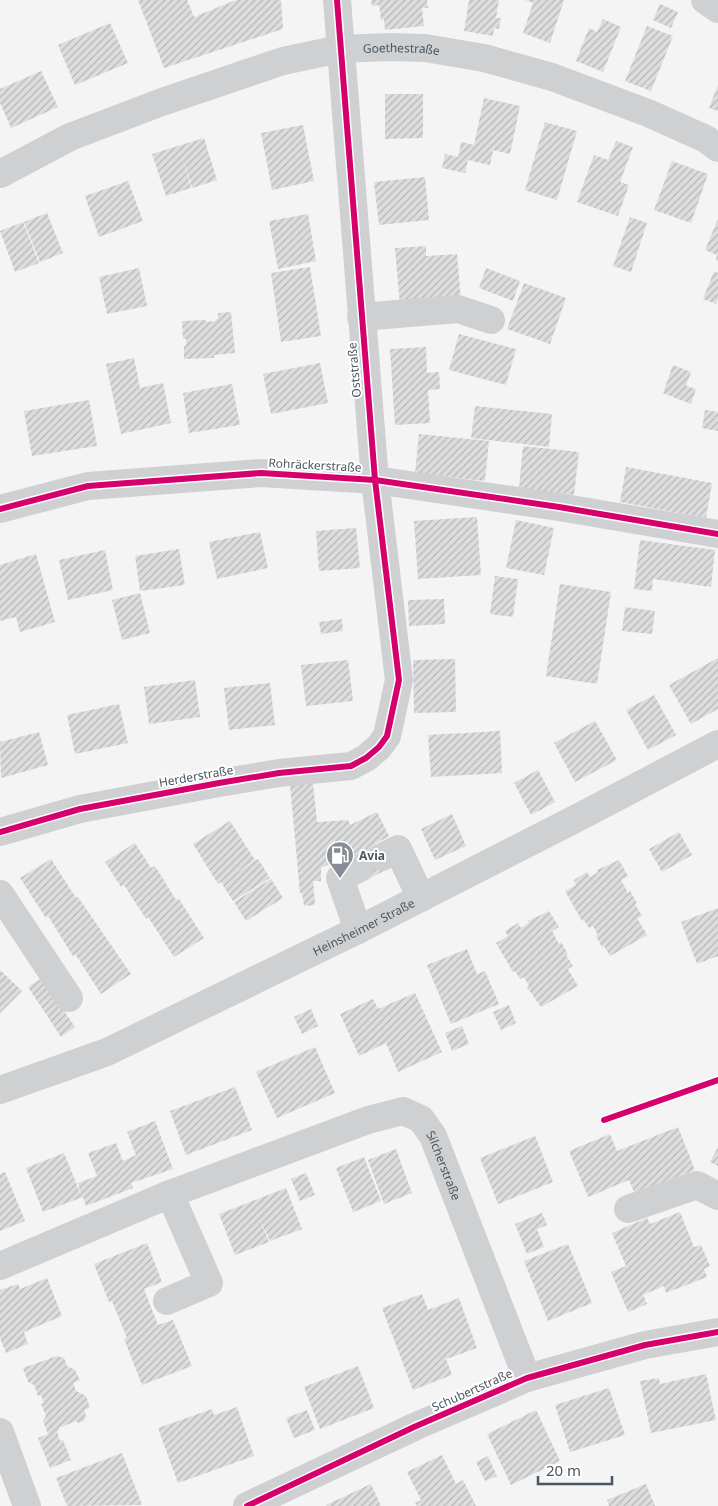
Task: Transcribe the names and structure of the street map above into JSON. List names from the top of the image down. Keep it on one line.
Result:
{"streets":{"street":["Goethestraße","Oststraße","Rohräckerstraße","Herderstraße","Heinsheimer Straße","Silcherstraße","Schubertstraße"]},"crossings":[["Goethestraße","Oststraße"],["Oststraße","Rohräckerstraße"],["Oststraße","Herderstraße"],["Silcherstraße","Schubertstraße"]],"places":{"fuel station":["Avia"]},"scale_bar":"20 m"}
